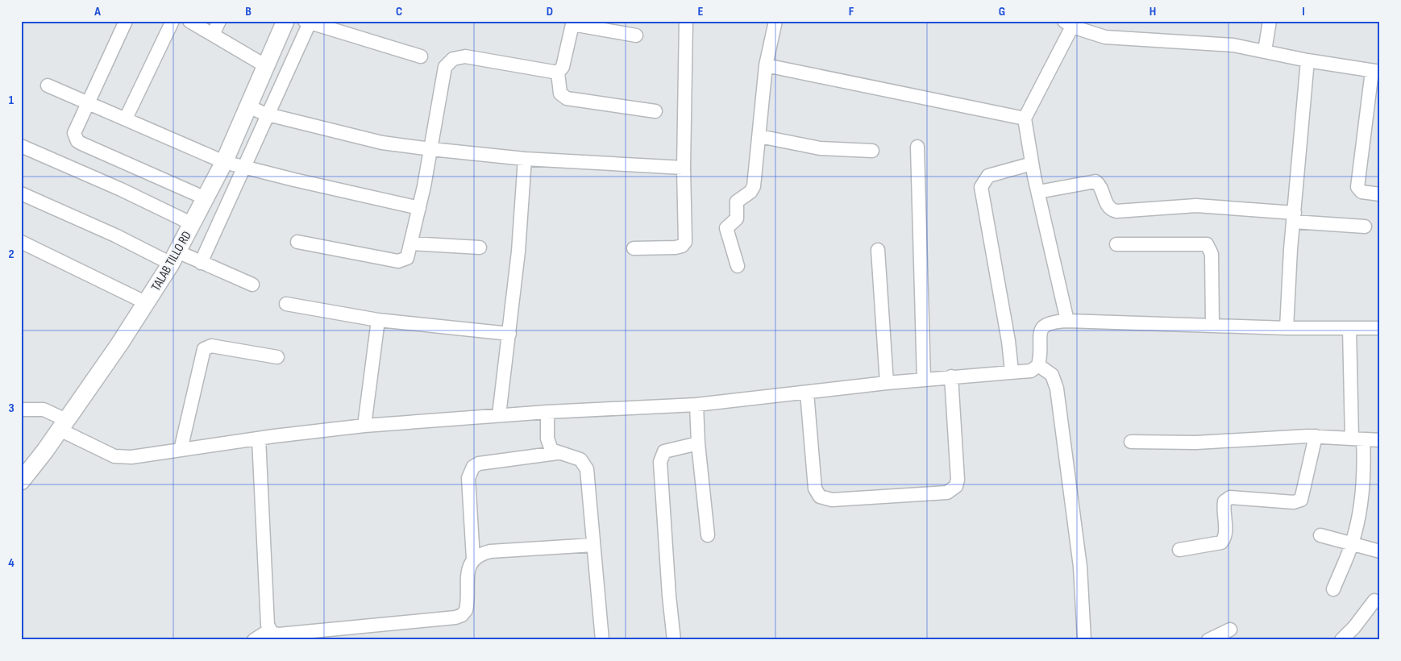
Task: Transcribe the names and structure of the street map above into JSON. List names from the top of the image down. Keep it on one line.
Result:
{"streets":{"main road":["TALAB TILLO RD"]},"grid":{"columns":["A","B","C","D","E","F","G","H","I"],"rows":["1","2","3","4"]}}
